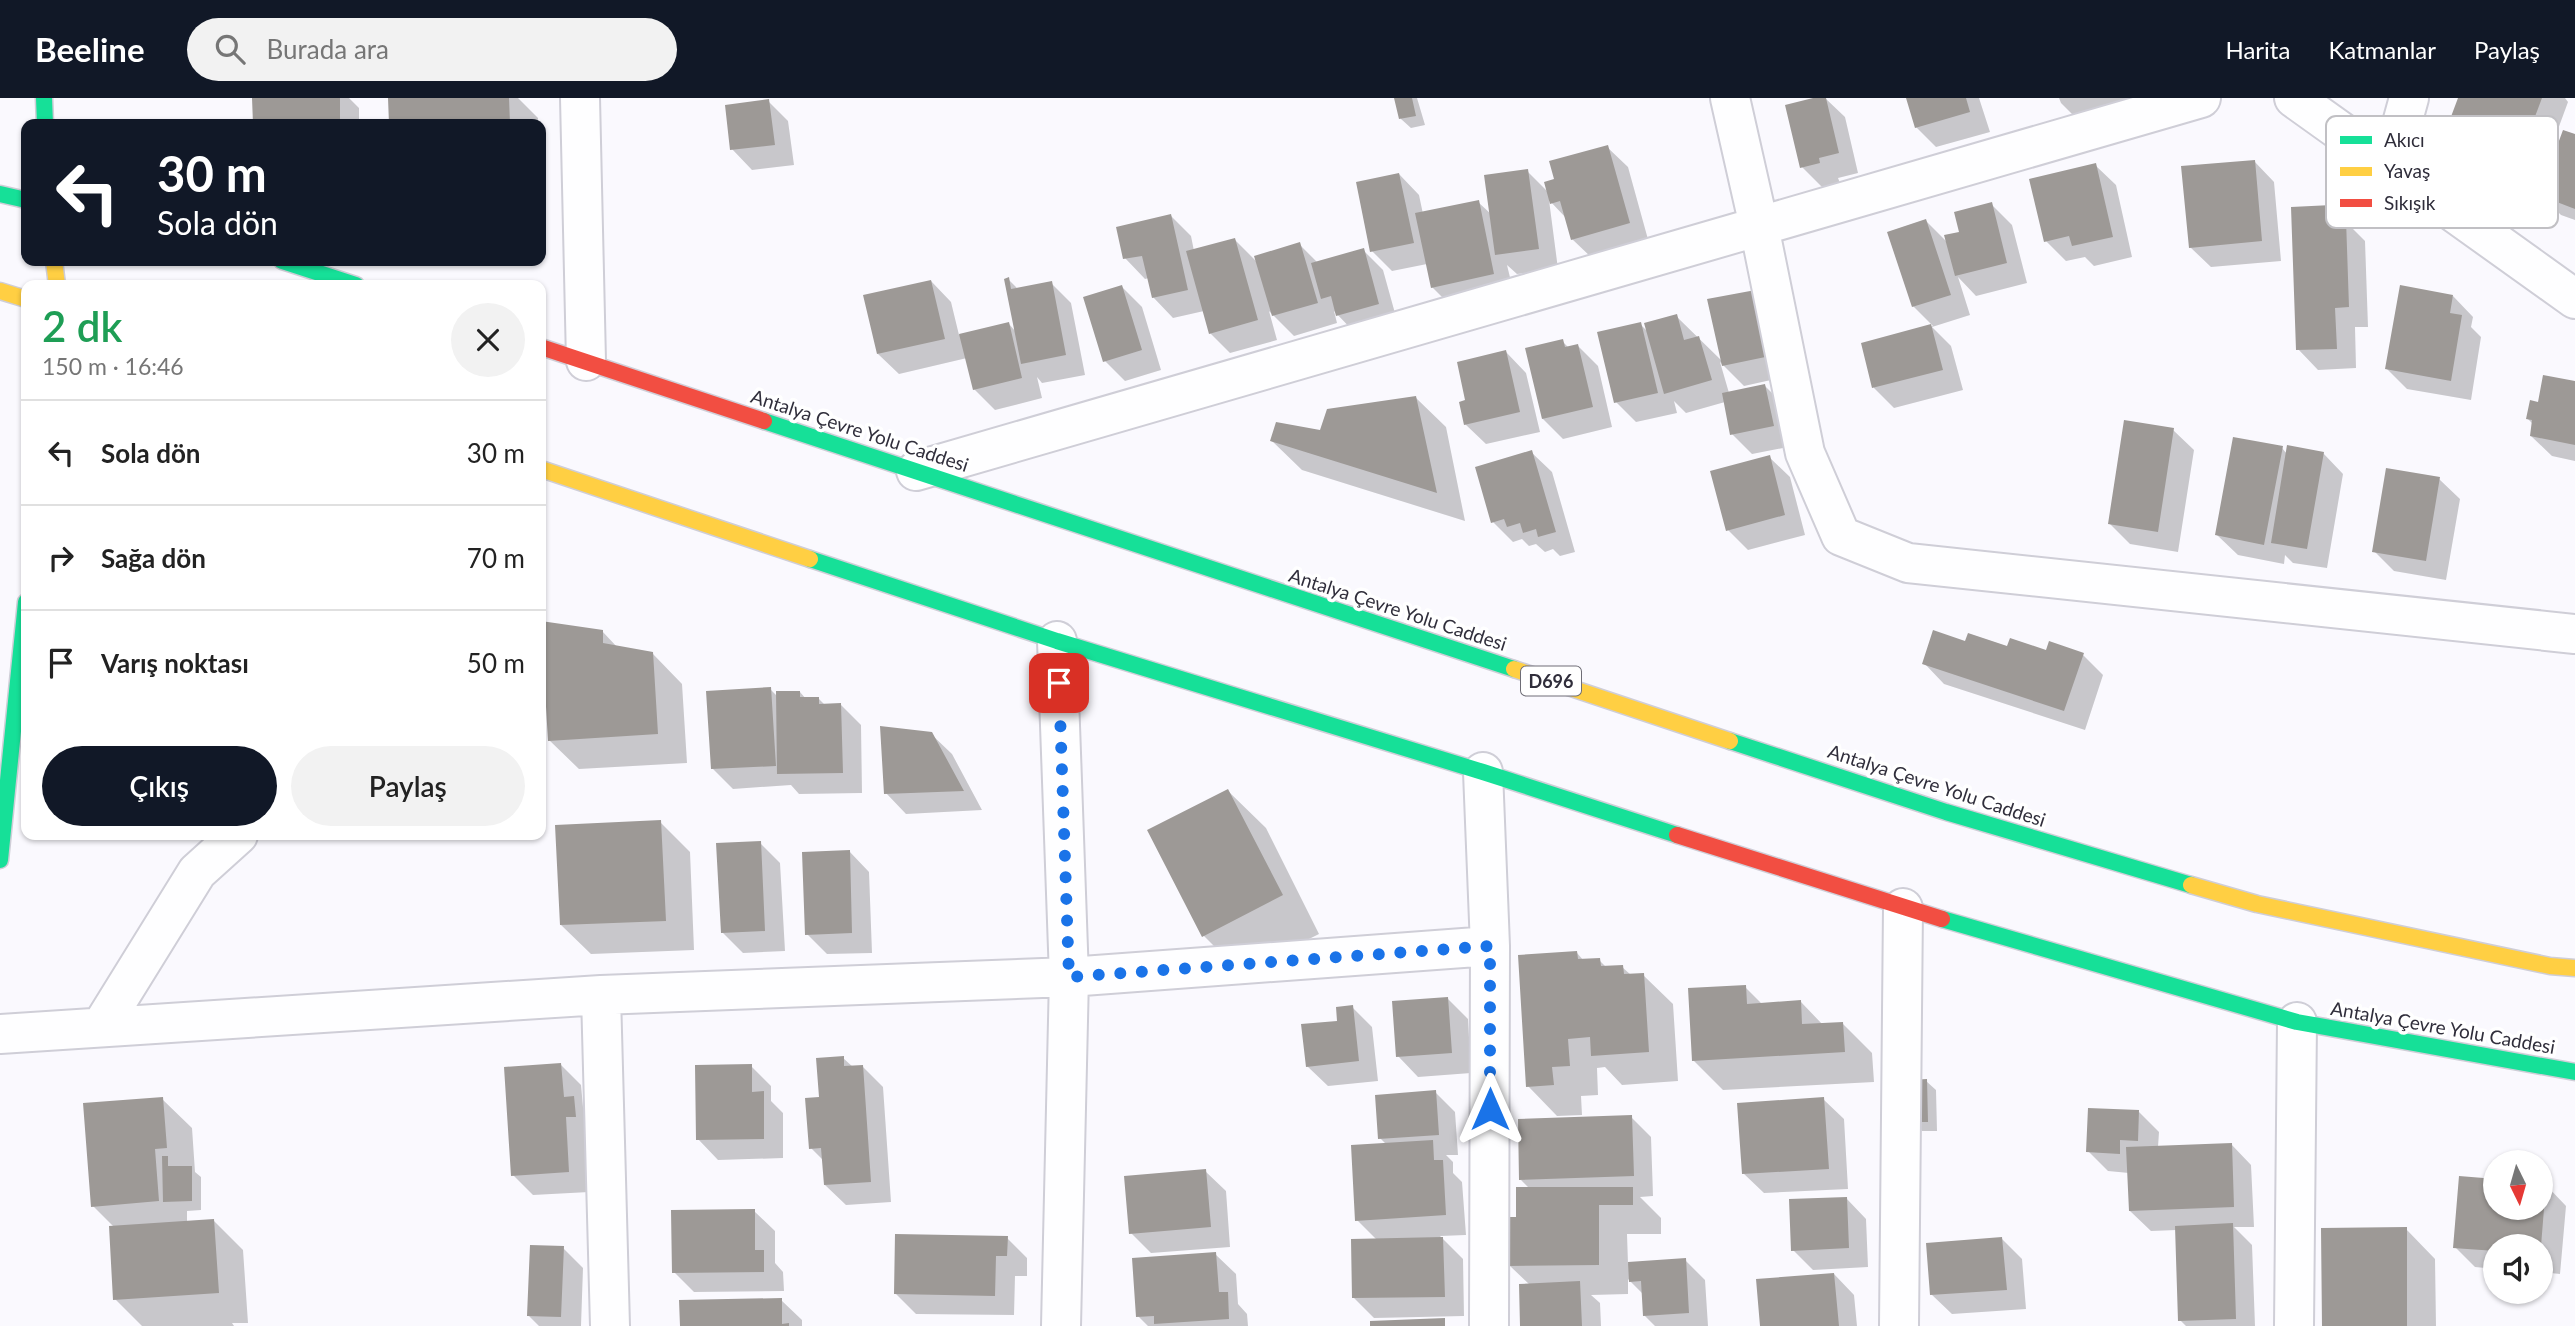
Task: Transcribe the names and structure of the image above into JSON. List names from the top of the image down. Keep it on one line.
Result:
{"streets":{"main road":["Antalya Çevre Yolu Caddesi","D696"]},"legend":["Akıcı","Yavaş","Sıkışık"],"north":"bottom","page":{"header":"Beeline","search":"Burada ara","nav":["Harita","Katmanlar","Paylaş"],"turn":["30 m","Sola dön"],"heading":["2 dk","150 m · 16:46"],"list":[{"name":"Sola dön","value":"30 m"},{"name":"Sağa dön","value":"70 m"},{"name":"Varış noktası","value":"50 m"}],"buttons":["Çıkış","Paylaş"]}}
